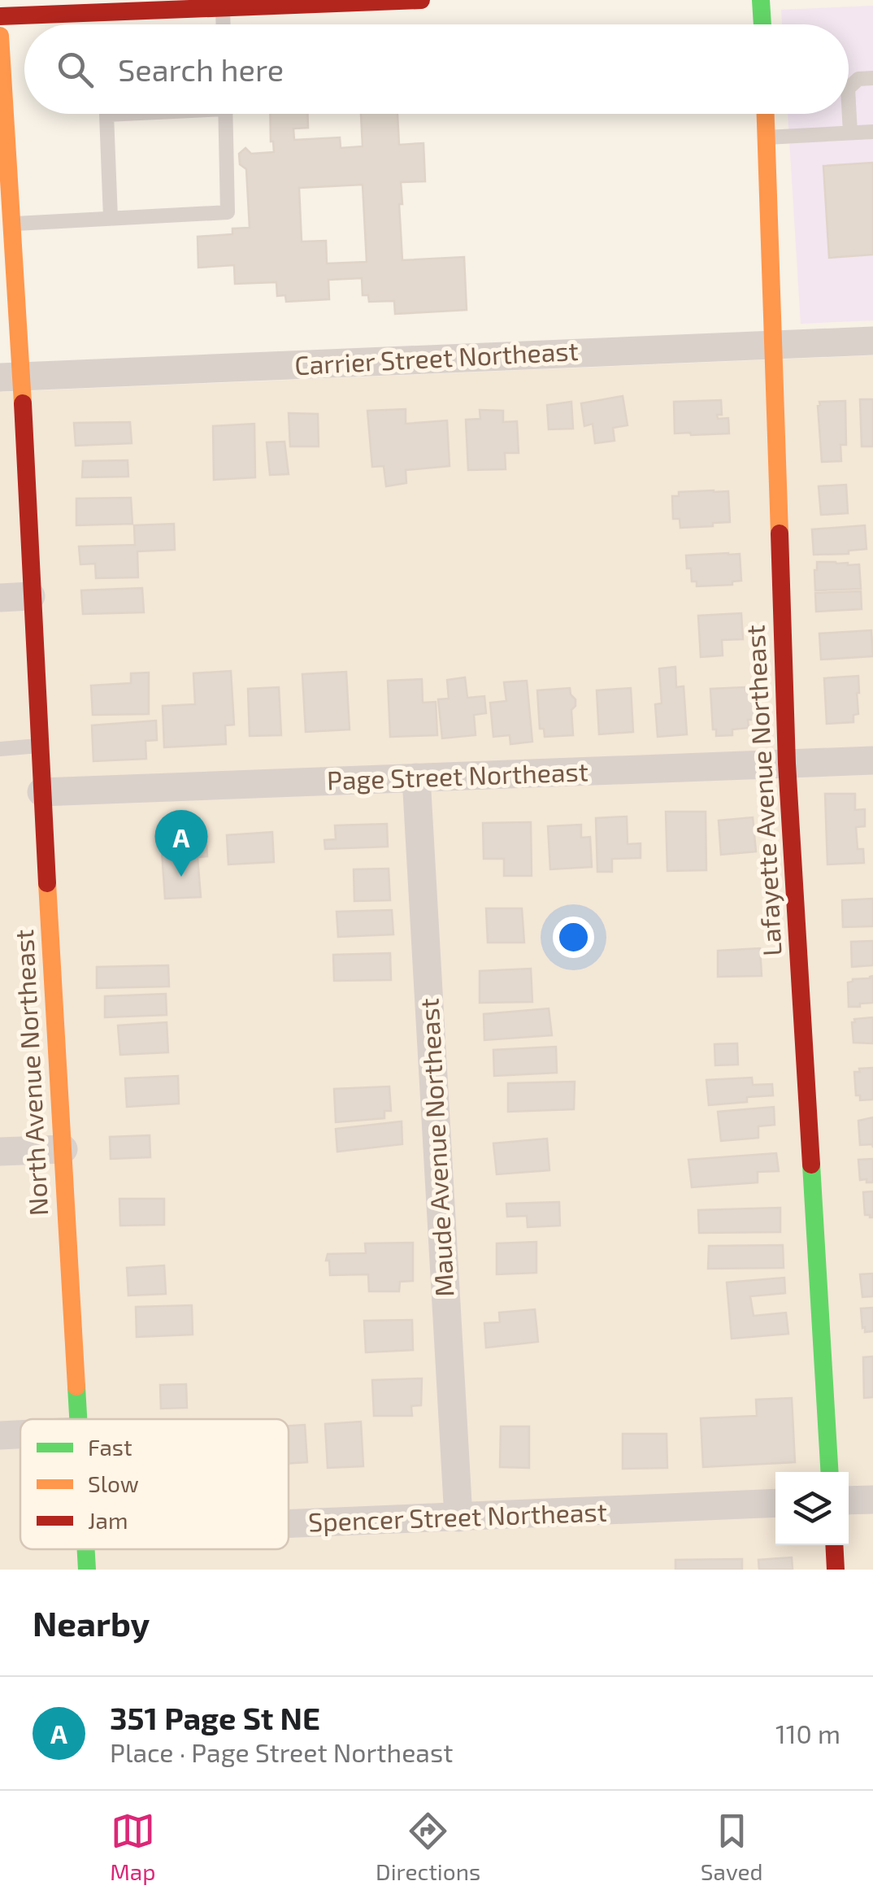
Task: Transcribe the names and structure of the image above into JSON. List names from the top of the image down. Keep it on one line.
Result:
{"streets":{"street":["Carrier Street Northeast","Page Street Northeast","Lafayette Avenue Northeast","North Avenue Northeast","Maude Avenue Northeast","Spencer Street Northeast"]},"crossings":[["Carrier Street Northeast","Lafayette Avenue Northeast"],["Carrier Street Northeast","North Avenue Northeast"],["Page Street Northeast","Lafayette Avenue Northeast"],["Page Street Northeast","North Avenue Northeast"],["Page Street Northeast","Maude Avenue Northeast"],["Maude Avenue Northeast","Spencer Street Northeast"]],"legend":["Fast","Slow","Jam"],"page":{"search":"Search here","pins":"A","heading":"Nearby","list":[{"mark":"A","name":"351 Page St NE","note":"Place · Page Street Northeast","value":"110 m"}],"nav":["Map","Directions","Saved"]}}
